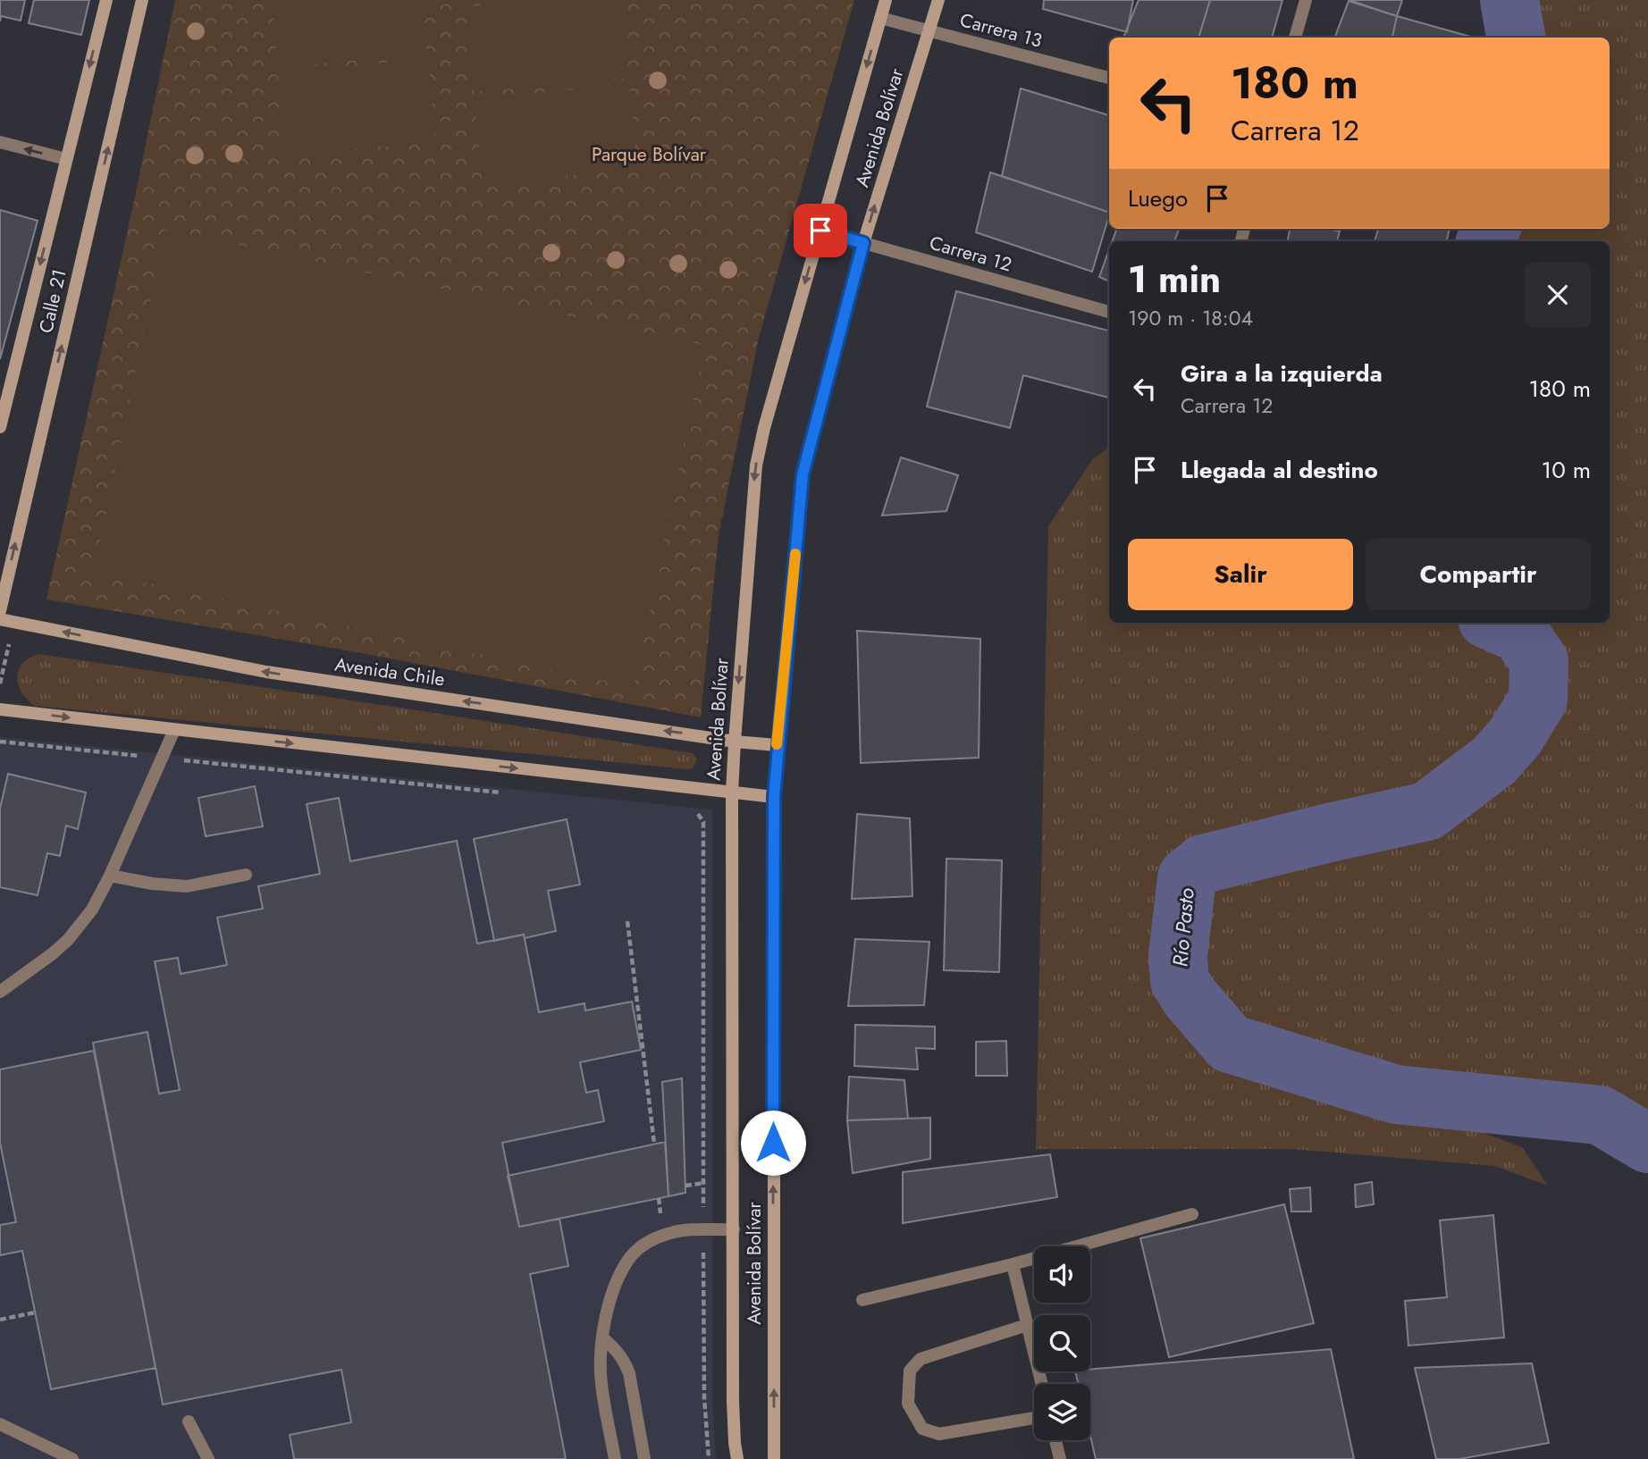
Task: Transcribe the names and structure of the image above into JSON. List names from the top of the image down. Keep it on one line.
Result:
{"streets":{"main road":["Avenida Bolívar","Calle 21","Avenida Chile"],"street":["Carrera 13","Carrera 12"]},"crossings":[["Carrera 13","Avenida Bolívar"],["Avenida Bolívar","Carrera 12"],["Avenida Bolívar","Avenida Chile"]],"water":["Río Pasto"],"parks":["Parque Bolívar"],"page":{"turn":["180 m","Carrera 12"],"then":"Luego","heading":["1 min","190 m · 18:04"],"list":[{"name":"Gira a la izquierda","note":"Carrera 12","value":"180 m"},{"name":"Llegada al destino","value":"10 m"}],"buttons":["Salir","Compartir"]}}
